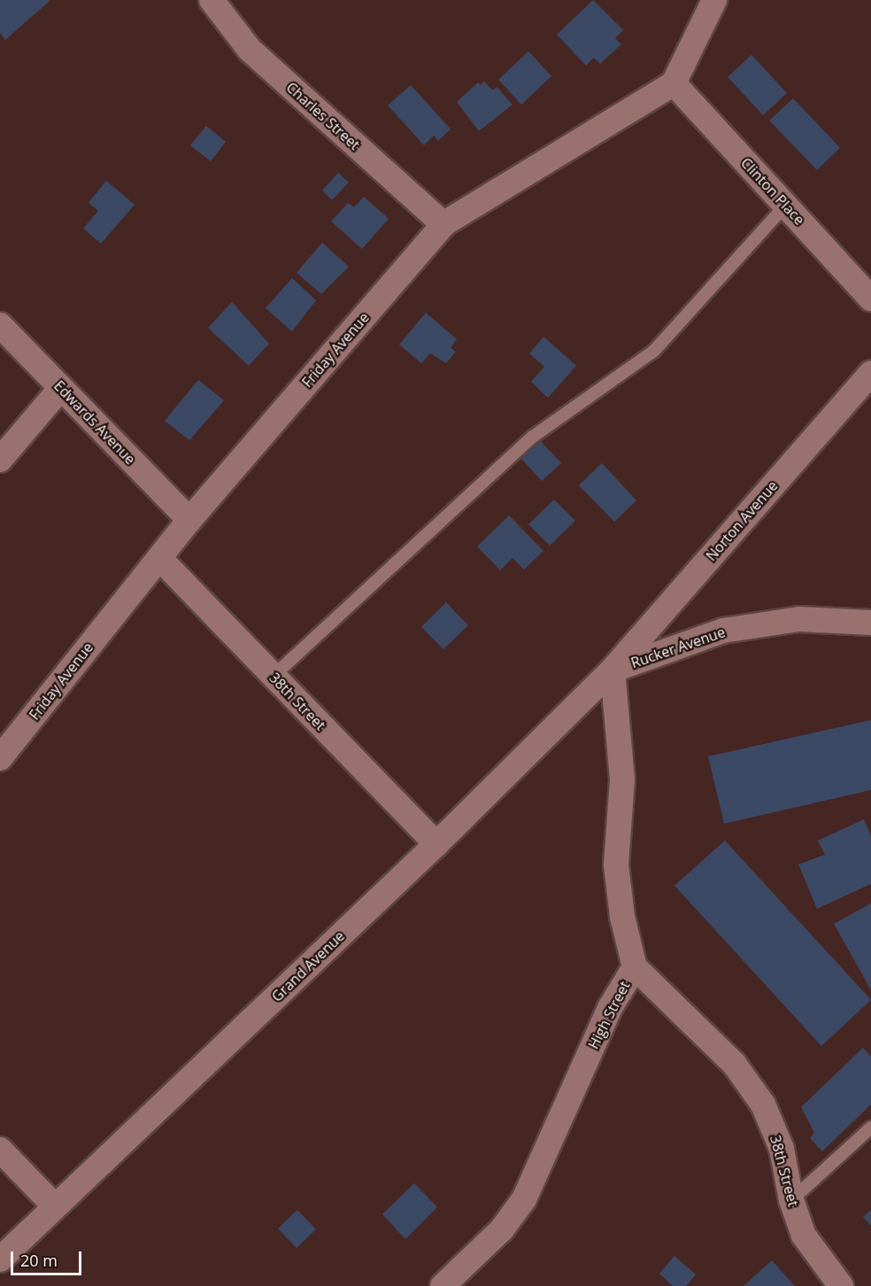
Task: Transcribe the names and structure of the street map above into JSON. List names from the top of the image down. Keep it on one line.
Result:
{"streets":{"street":["Charles Street","Clinton Place","Friday Avenue","Edwards Avenue","Norton Avenue","Rucker Avenue","38th Street","Grand Avenue","High Street"]},"crossings":[["Charles Street","Friday Avenue"],["Clinton Place","Friday Avenue"],["Friday Avenue","Edwards Avenue"],["Friday Avenue","38th Street"],["Norton Avenue","Rucker Avenue"],["Norton Avenue","Grand Avenue"],["Norton Avenue","High Street"],["Rucker Avenue","Grand Avenue"],["Rucker Avenue","High Street"],["38th Street","Grand Avenue"],["38th Street","High Street"],["Grand Avenue","High Street"]],"scale_bar":"20 m"}
